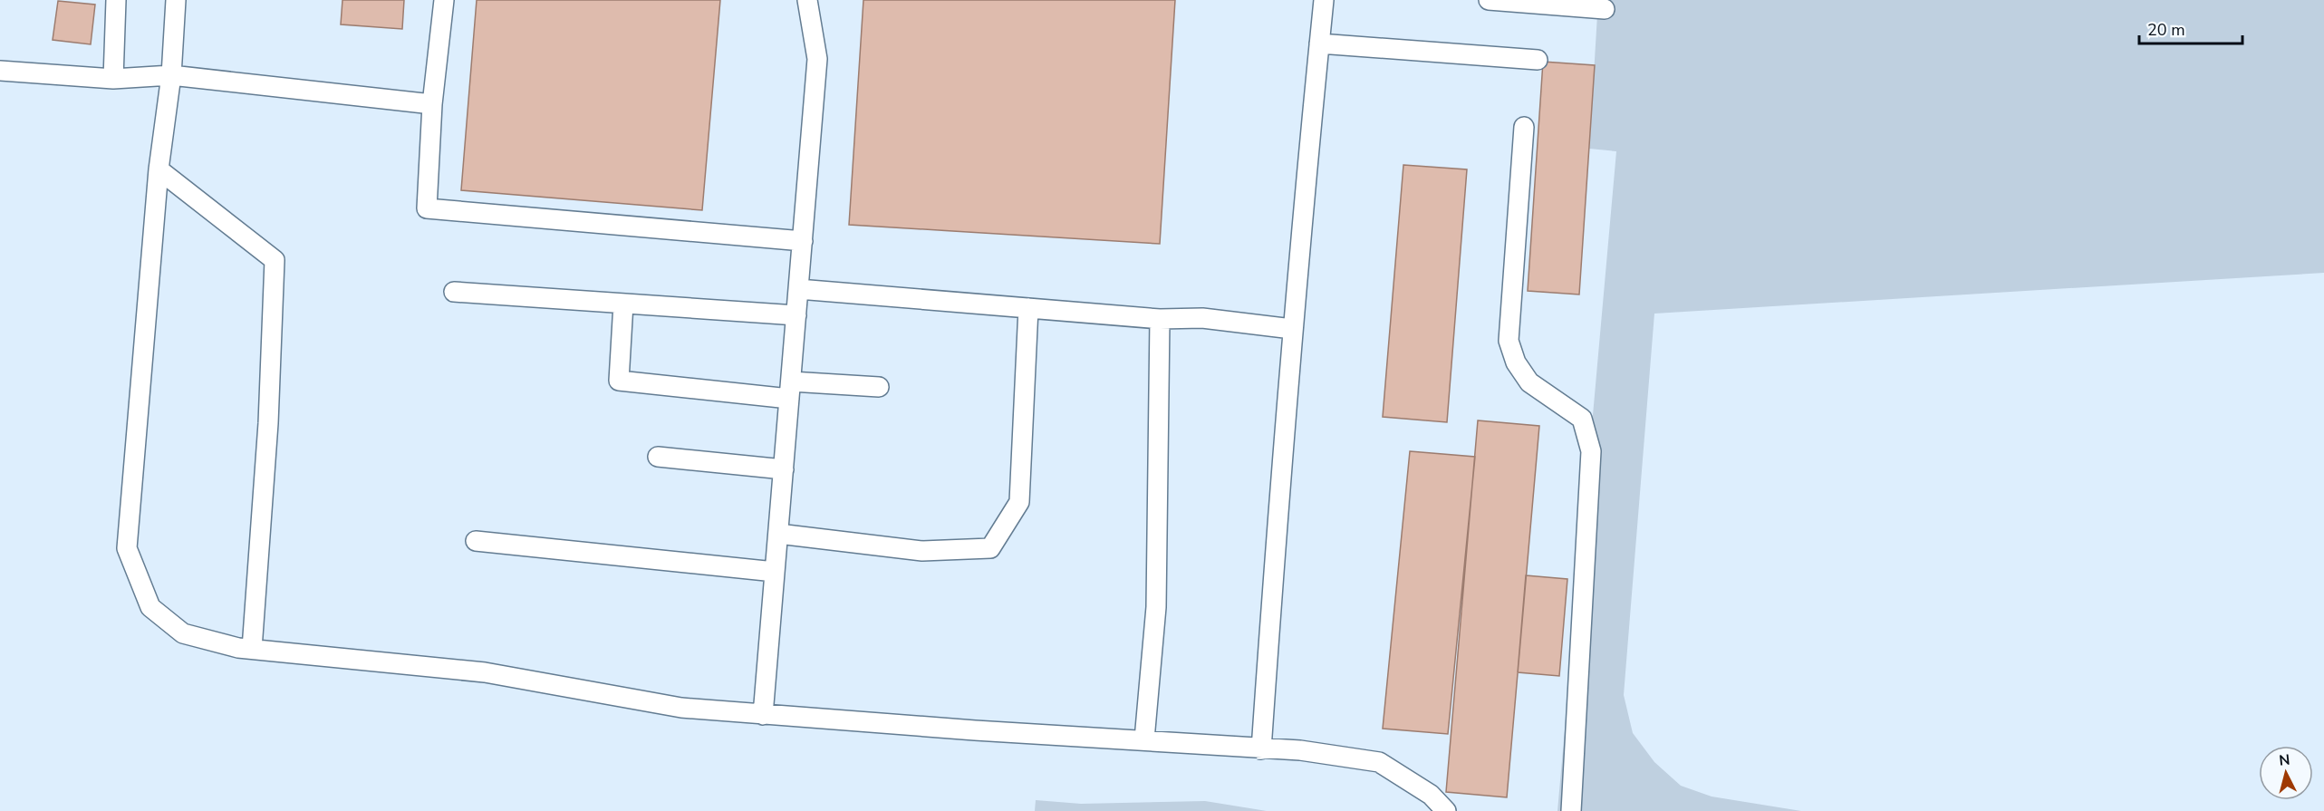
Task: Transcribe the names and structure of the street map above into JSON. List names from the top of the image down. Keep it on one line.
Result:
{"scale_bar":"20 m","north":"top"}
